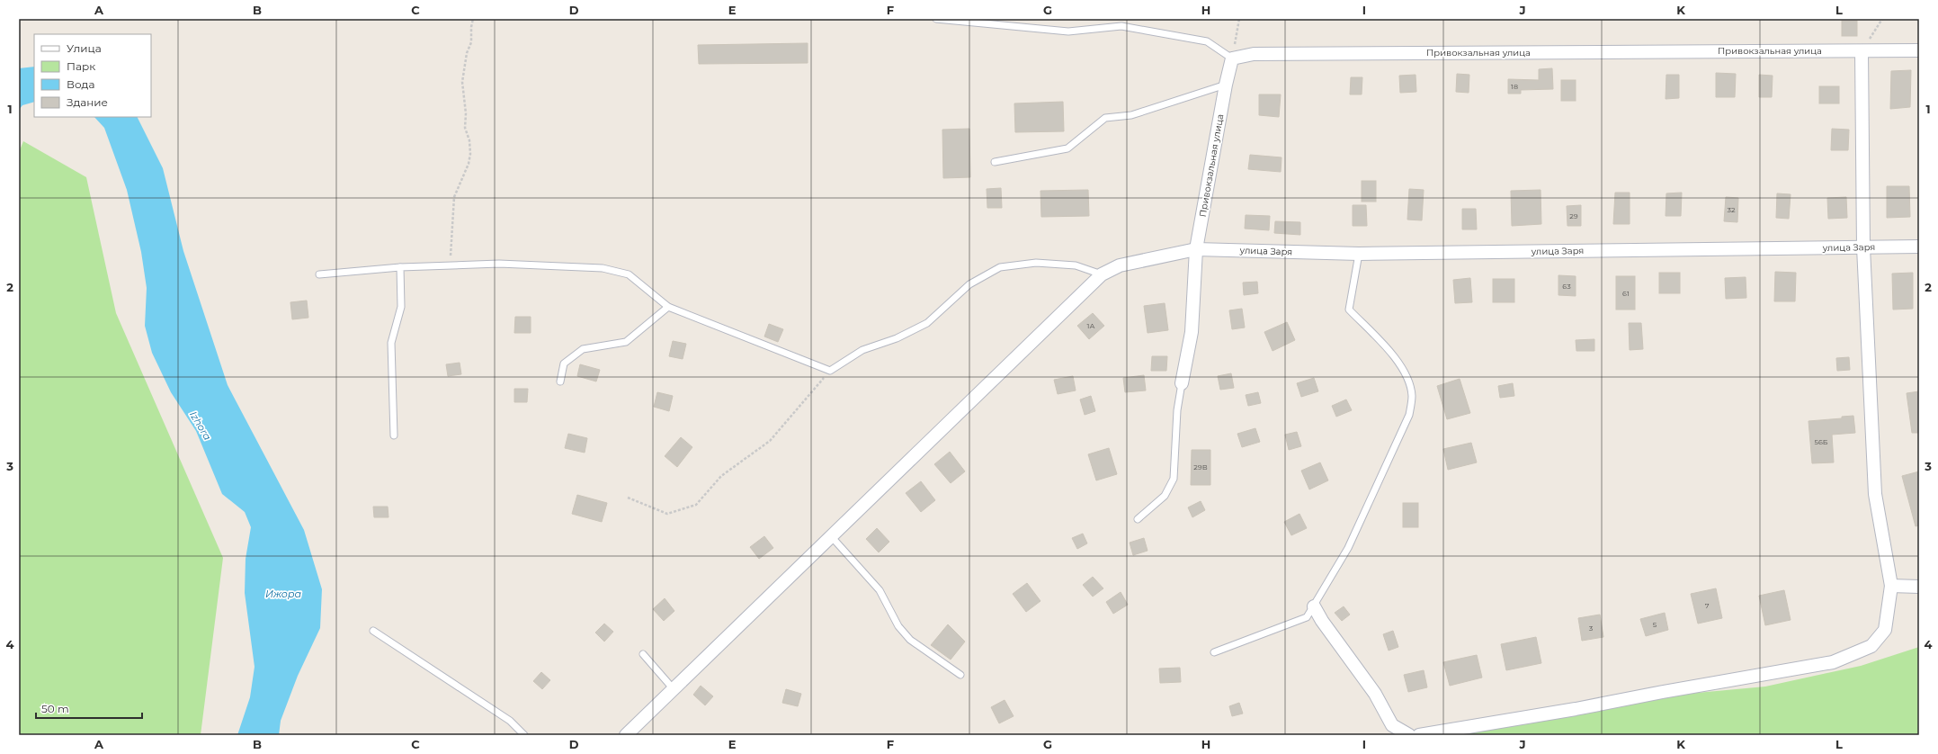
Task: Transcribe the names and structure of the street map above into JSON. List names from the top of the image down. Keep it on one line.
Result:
{"streets":{"street":["Привокзальная улица","улица Заря"]},"crossings":[["Привокзальная улица","улица Заря"]],"water":["Izhora","Ижора"],"house_numbers":["18","32","29","63","61","1А","56Б","29В","7","5","3"],"legend":["Улица","Парк","Вода","Здание"],"scale_bar":"50 m","grid":{"columns":["A","B","C","D","E","F","G","H","I","J","K","L"],"rows":["1","2","3","4"]}}
